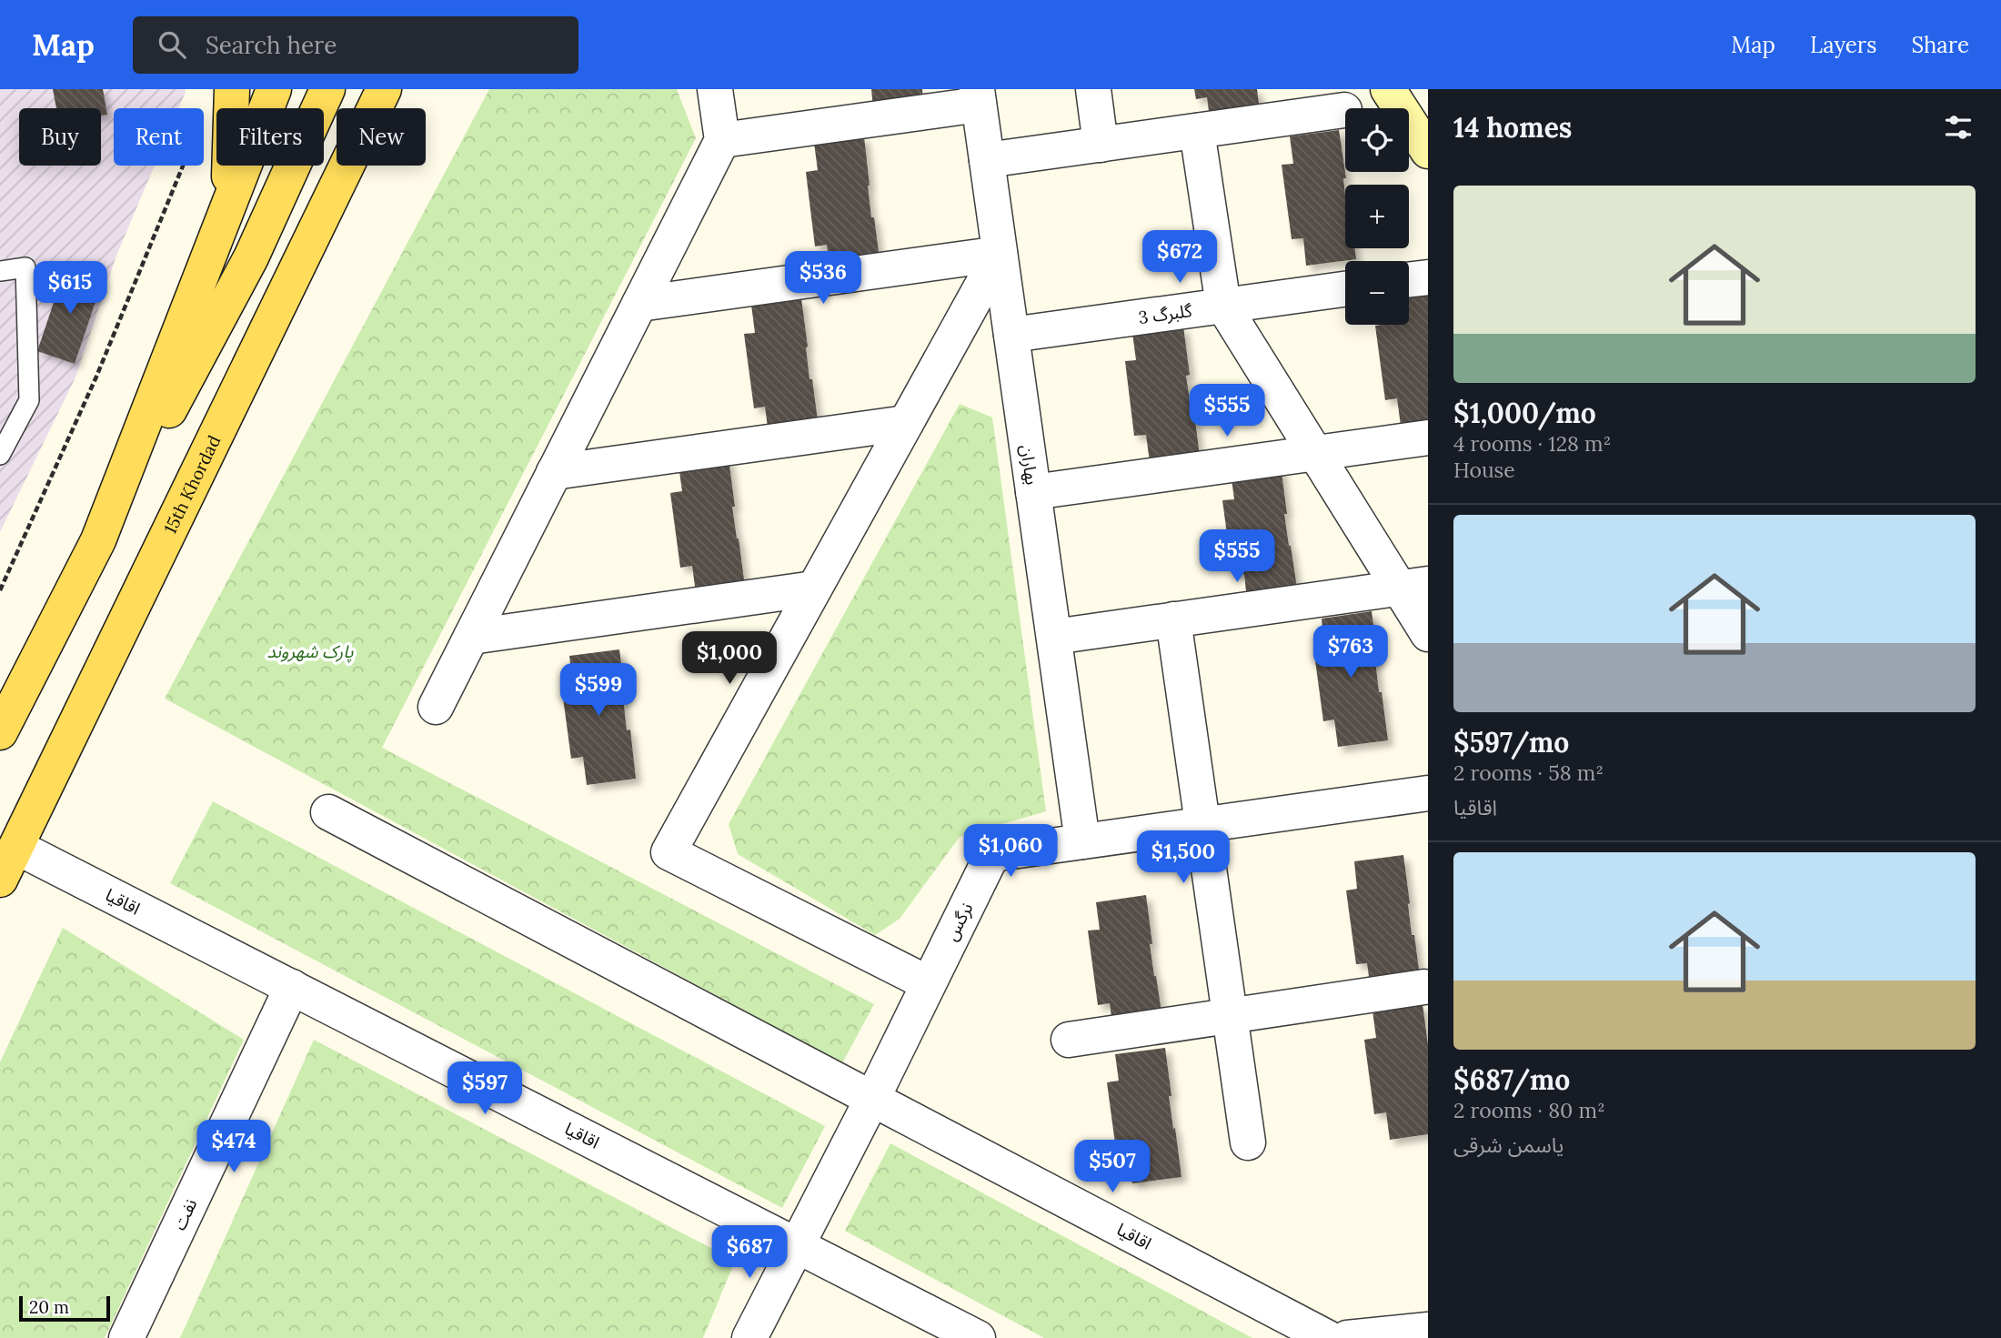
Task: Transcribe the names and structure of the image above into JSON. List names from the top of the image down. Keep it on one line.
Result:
{"streets":{"main road":["15th Khordad"],"street":["گلبرگ 3","بهاران","اقاقیا","نرگس","نفت"]},"crossings":[["گلبرگ 3","بهاران"],["بهاران","نرگس"],["15th Khordad","اقاقیا"],["اقاقیا","نرگس"],["اقاقیا","نفت"]],"parks":["پارک شهروند"],"scale_bar":"20 m","page":{"header":"Map","search":"Search here","nav":["Map","Layers","Share"],"heading":"14 homes","map_buttons":["+","−"],"chip":["Buy","Rent","Filters","New"],"list":[{"name":"$1,000/mo","note":"4 rooms · 128 m² · House"},{"name":"$597/mo","note":"2 rooms · 58 m² · اقاقیا"},{"name":"$687/mo","note":"2 rooms · 80 m² · یاسمن شرقی"}],"price":["$672","$536","$615","$555","$555","$763","$1,000","$599","$1,060","$1,500","$597","$474","$507","$687"],"scale":"20 m"}}
